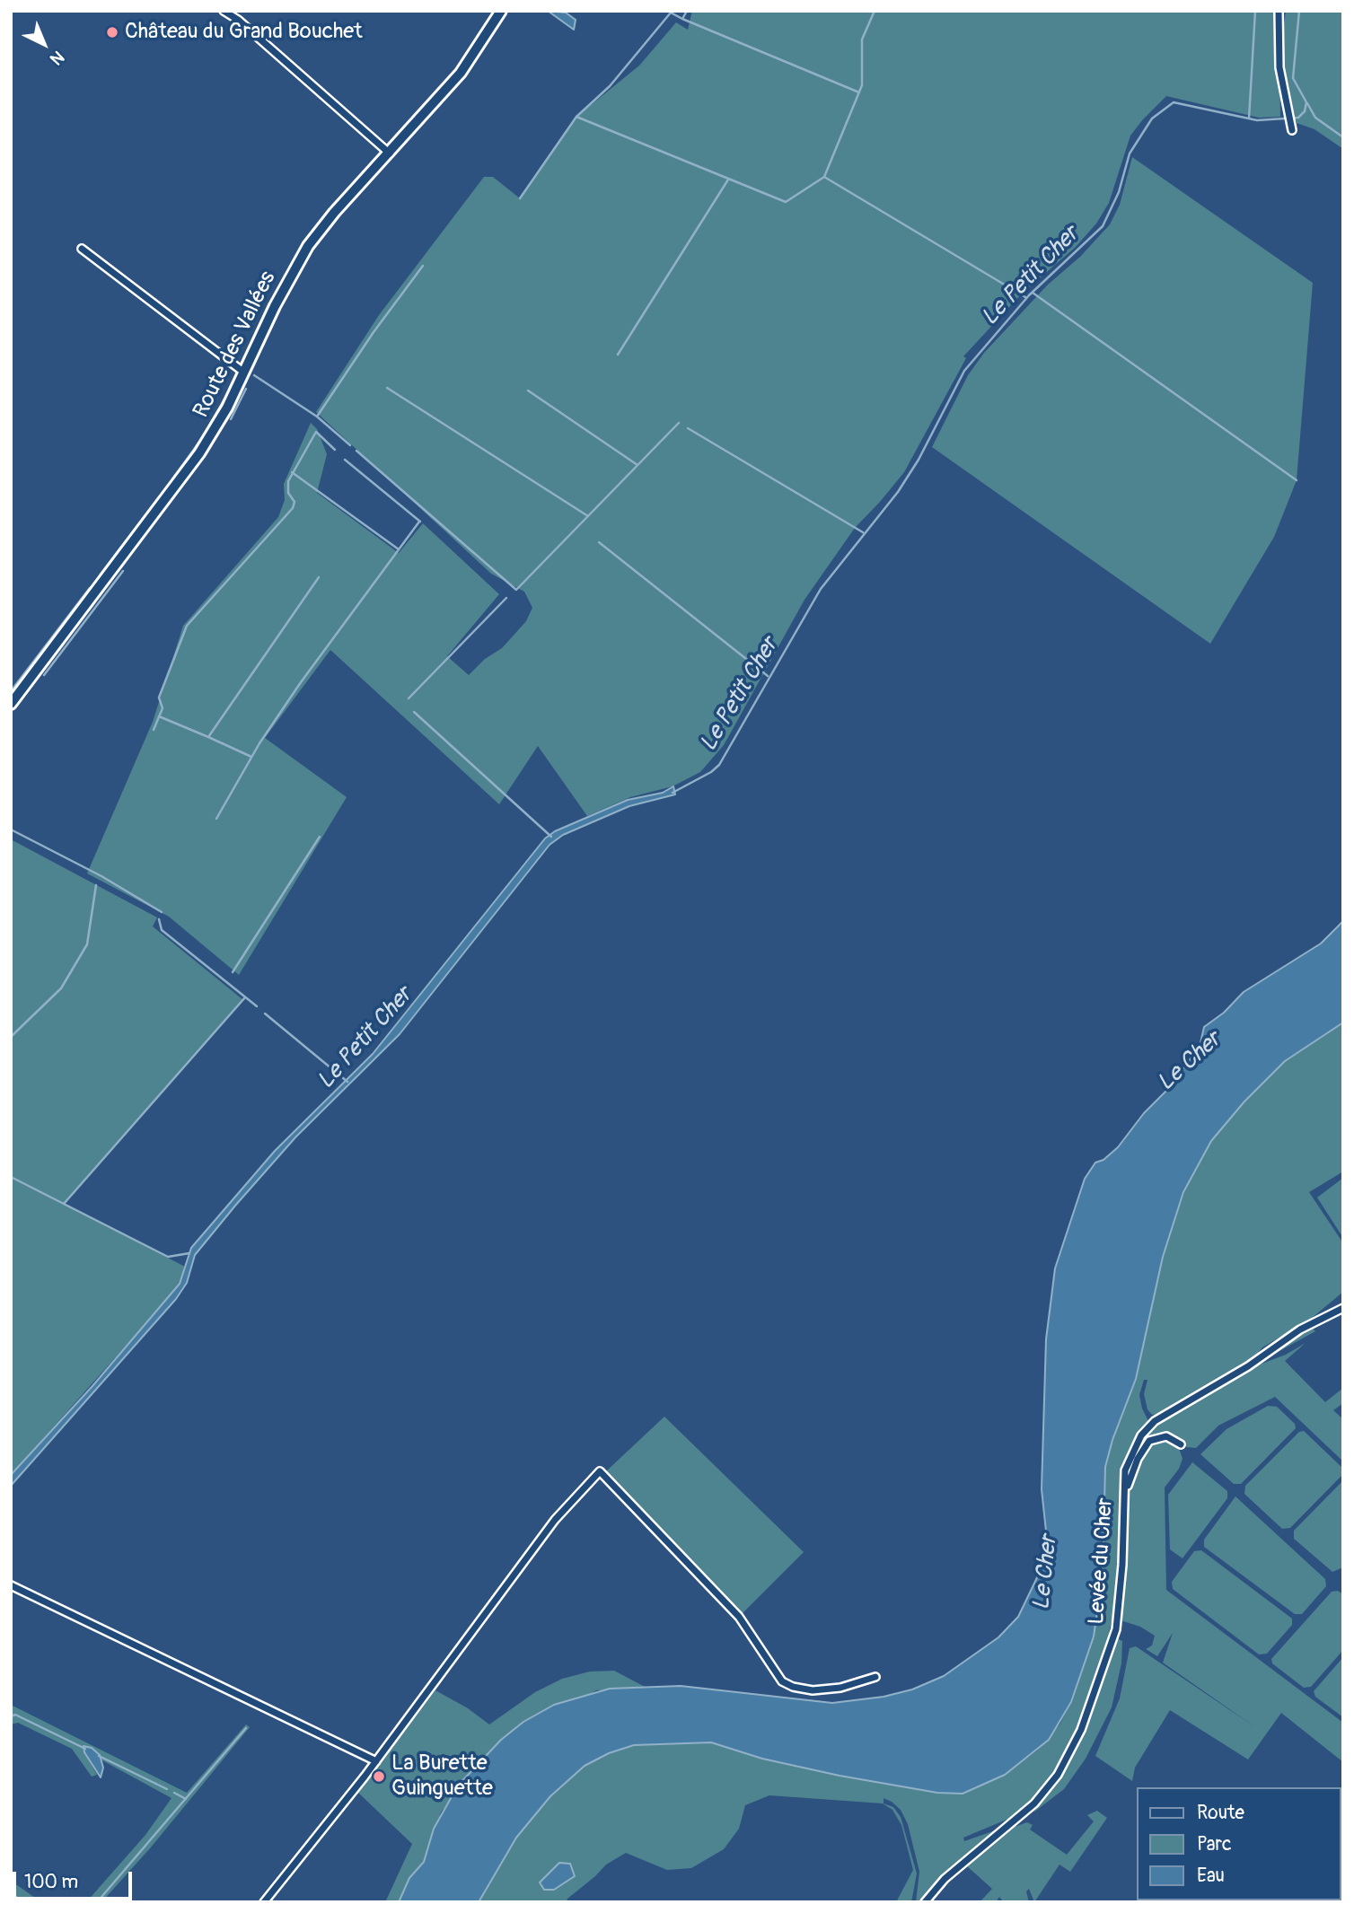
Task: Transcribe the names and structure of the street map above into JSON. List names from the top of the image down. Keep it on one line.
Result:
{"streets":{"main road":["Route des Vallées"],"street":["Levée du Cher"]},"water":["Le Petit Cher","Le Cher"],"places":["Château du Grand Bouchet","La Burette Guinguette"],"legend":["Route","Parc","Eau"],"scale_bar":"100 m","north":"bottom right"}
